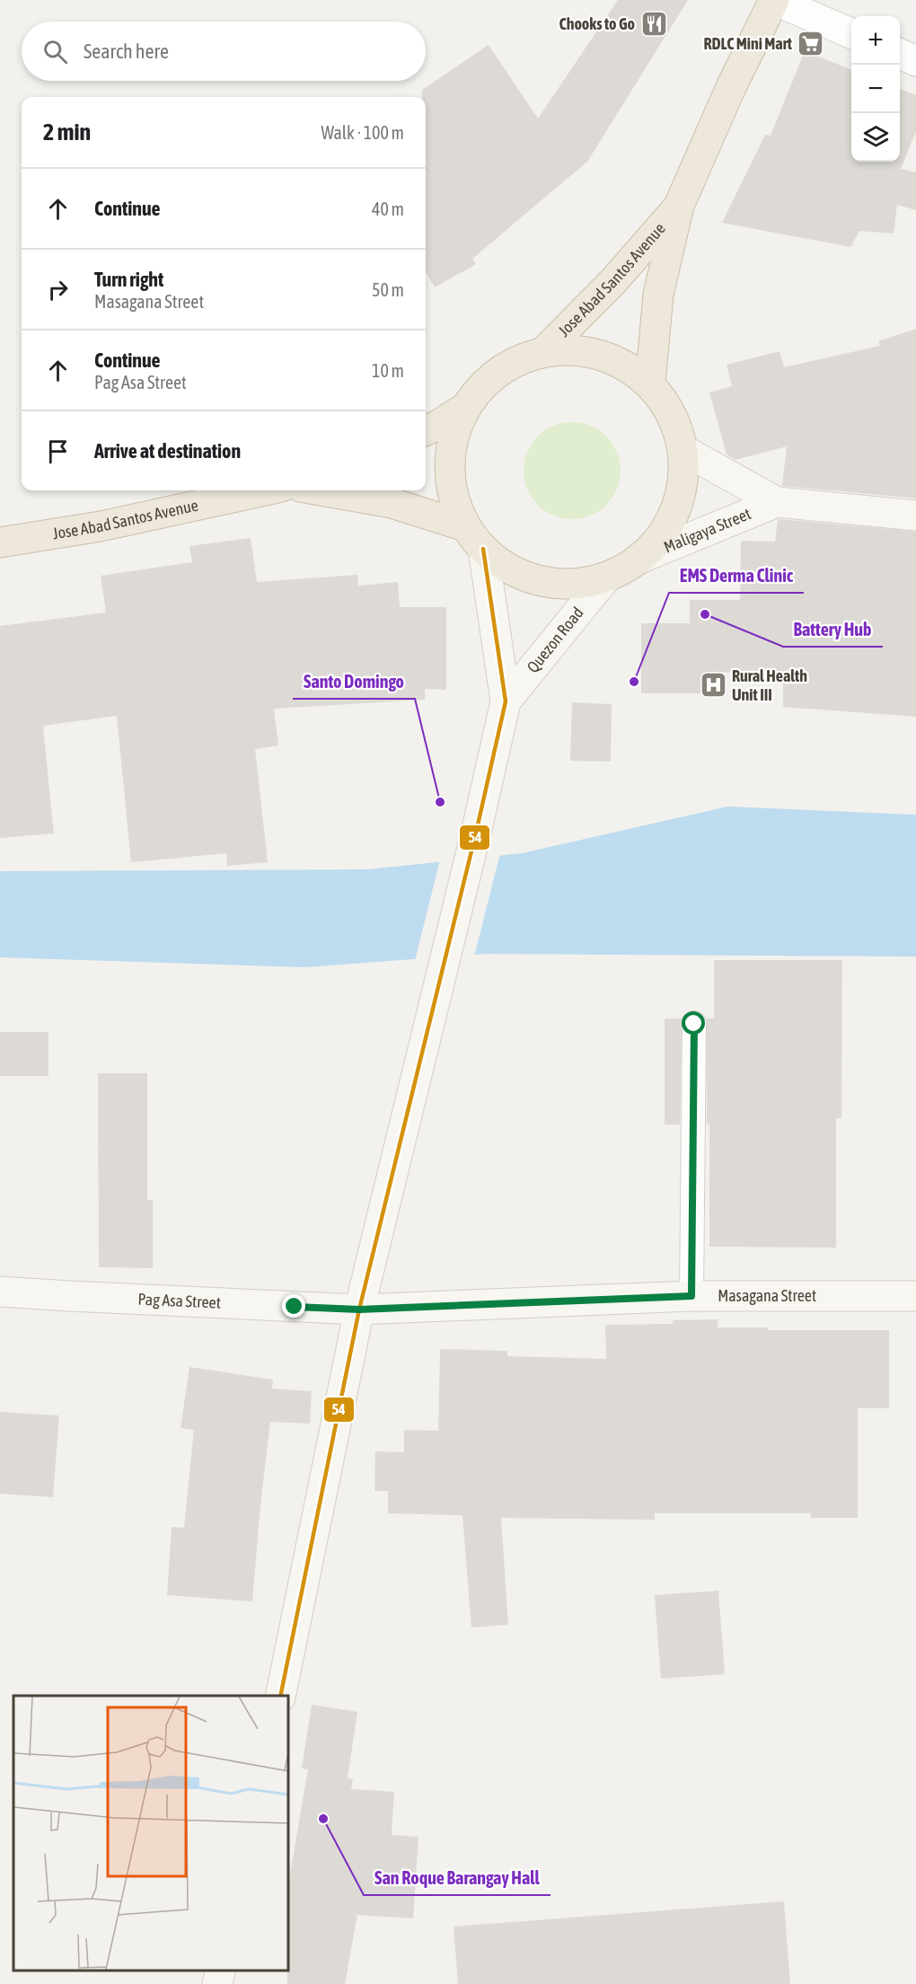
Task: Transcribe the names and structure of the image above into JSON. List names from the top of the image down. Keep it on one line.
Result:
{"streets":{"highway":["Jose Abad Santos Avenue"],"main road":["Maligaya Street","Quezon Road","Masagana Street","Pag Asa Street"]},"crossings":[["Quezon Road","Masagana Street"],["Quezon Road","Pag Asa Street"],["Masagana Street","Pag Asa Street"]],"places":{"restaurant":["Chooks to Go"],"supermarket":["RDLC Mini Mart"],"other":["Battery Hub","EMS Derma Clinic","Santo Domingo","San Roque Barangay Hall"],"hospital":["Rural Health Unit III"]},"lines":["transit line 54"],"page":{"map_buttons":["+","−"],"search":"Search here","heading":["2 min","Walk · 100 m"],"list":[["Continue","40 m"],["Turn right","Masagana Street","50 m"],["Continue","Pag Asa Street","10 m"],"Arrive at destination"]}}
